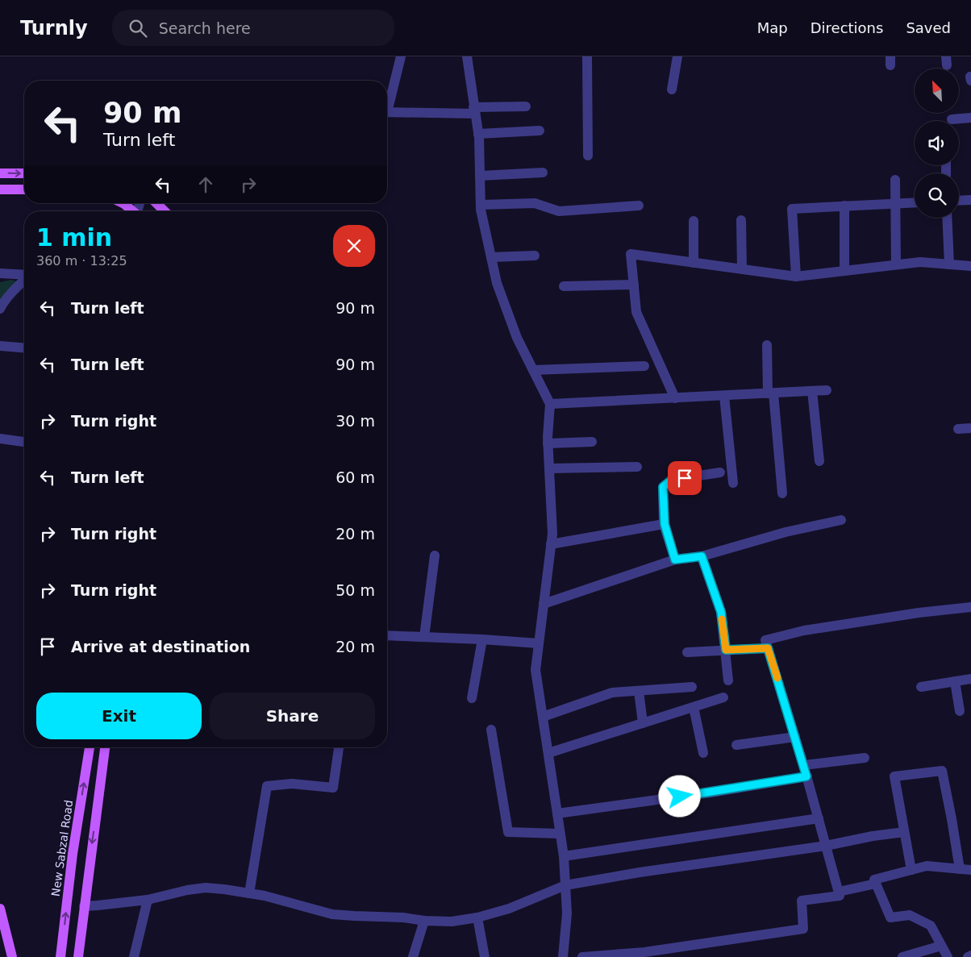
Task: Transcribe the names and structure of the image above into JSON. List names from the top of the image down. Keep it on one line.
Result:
{"streets":{"main road":["New Sabzal Road"]},"north":"top left","page":{"header":"Turnly","search":"Search here","nav":["Map","Directions","Saved"],"turn":["90 m","Turn left"],"heading":["1 min","360 m · 13:25"],"list":[{"name":"Turn left","value":"90 m"},{"name":"Turn left","value":"90 m"},{"name":"Turn right","value":"30 m"},{"name":"Turn left","value":"60 m"},{"name":"Turn right","value":"20 m"},{"name":"Turn right","value":"50 m"},{"name":"Arrive at destination","value":"20 m"}],"buttons":["Exit","Share"]}}
